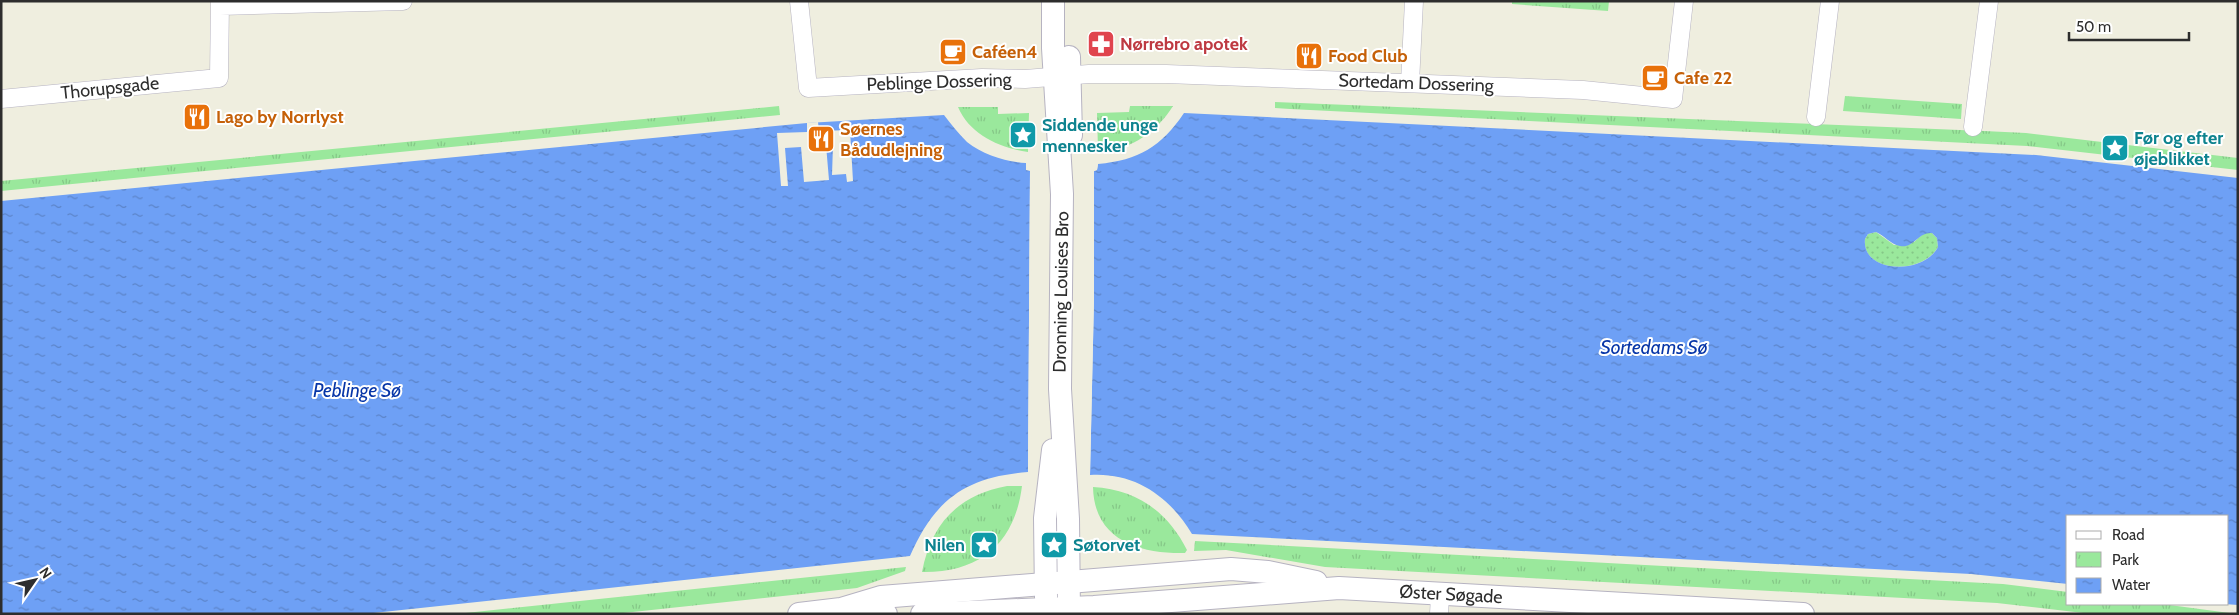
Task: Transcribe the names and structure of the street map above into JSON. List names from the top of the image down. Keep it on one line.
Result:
{"streets":{"street":["Peblinge Dossering","Sortedam Dossering","Thorupsgade","Dronning Louises Bro","Øster Søgade"]},"crossings":[["Peblinge Dossering","Sortedam Dossering"],["Peblinge Dossering","Dronning Louises Bro"],["Sortedam Dossering","Dronning Louises Bro"]],"water":["Sortedams Sø","Peblinge Sø"],"places":{"pharmacy":["Nørrebro apotek"],"cafe":["Caféen4","Cafe 22"],"restaurant":["Food Club","Lago by Norrlyst","Søernes Bådudlejning"],"place":["Siddende unge mennesker","Før og efter øjeblikket","Nilen","Søtorvet"]},"legend":["Road","Park","Water"],"scale_bar":"50 m","north":"top right"}
